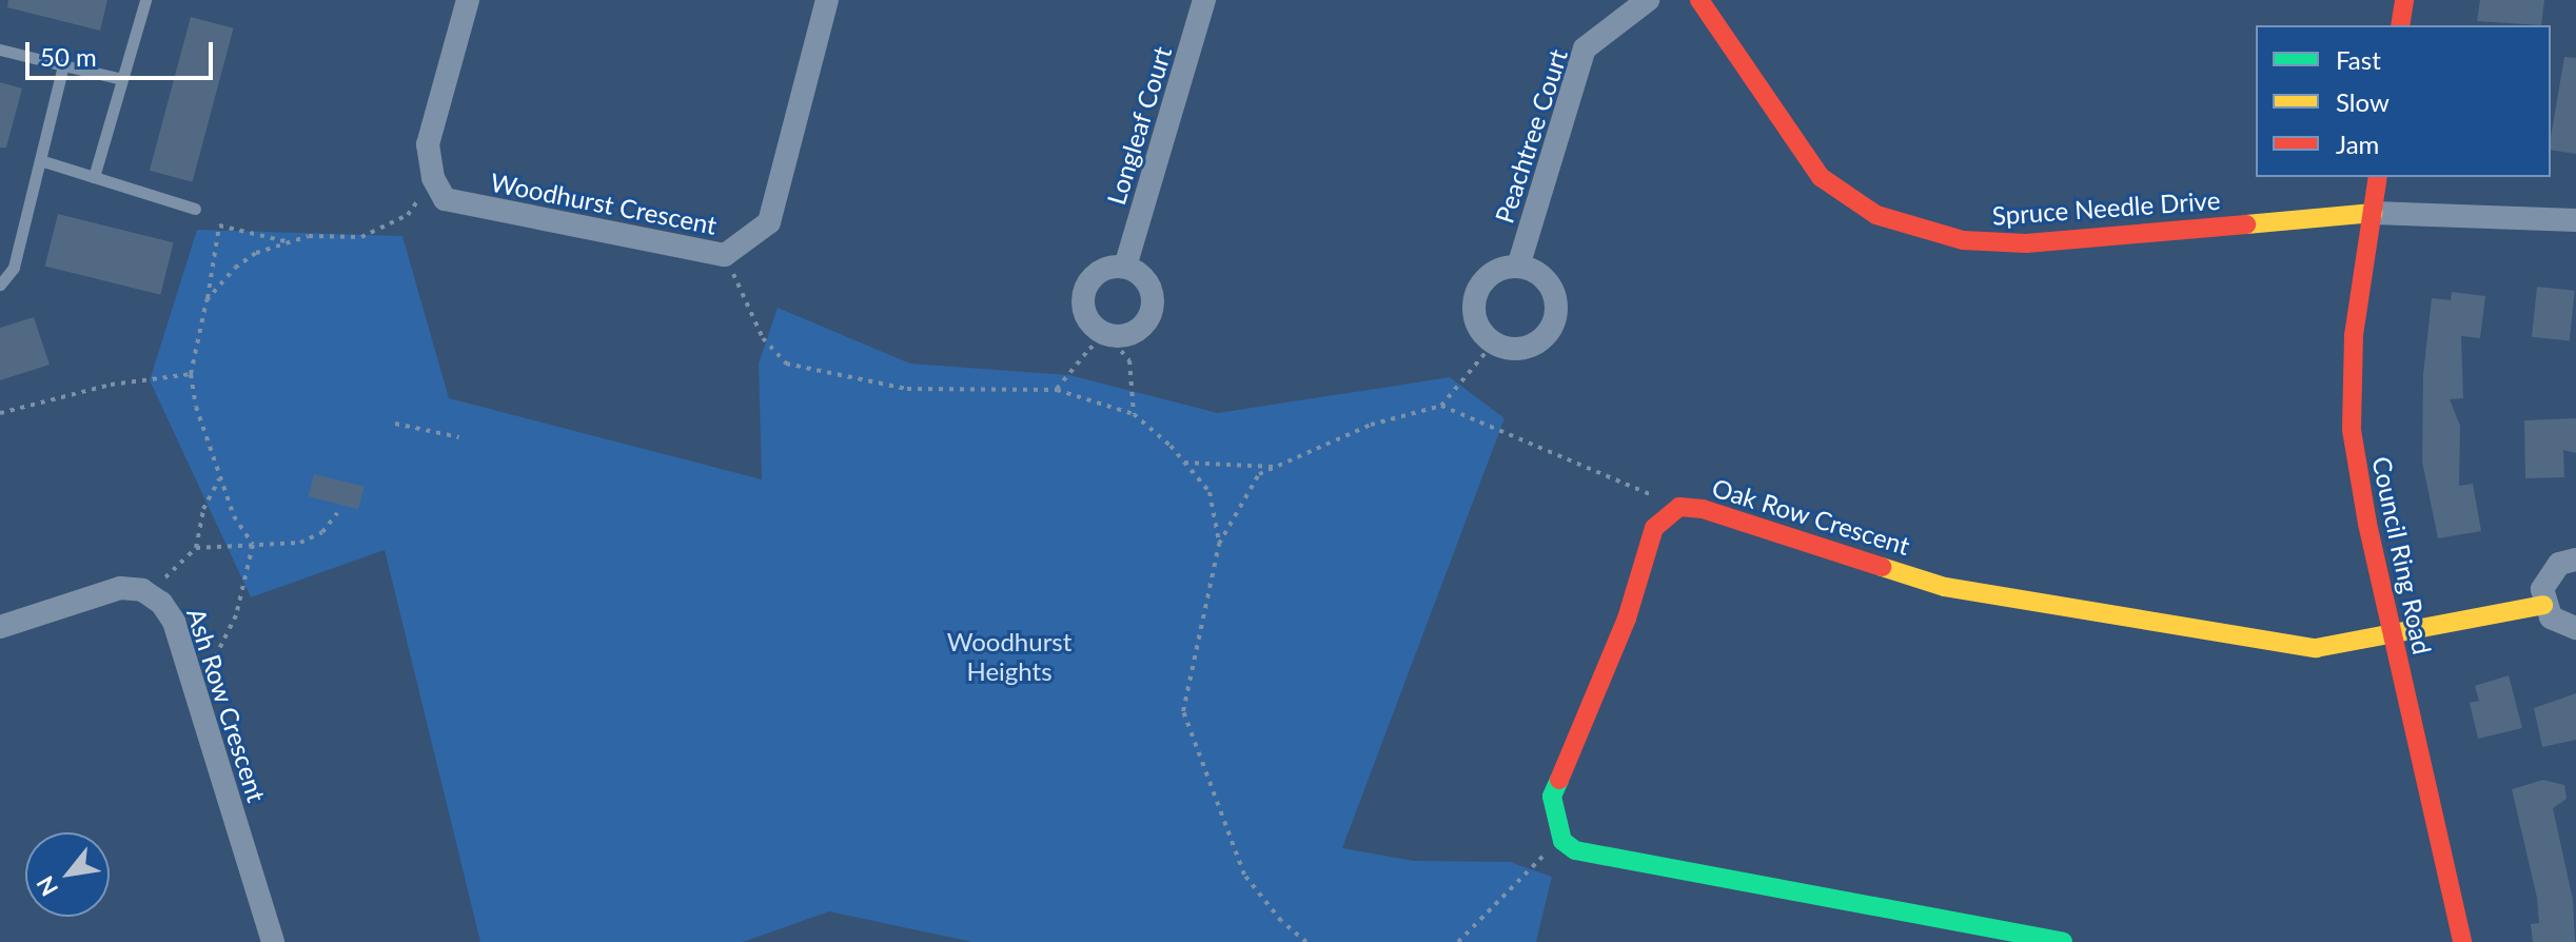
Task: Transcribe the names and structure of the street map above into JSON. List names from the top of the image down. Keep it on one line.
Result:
{"streets":{"street":["Longleaf Court","Peachtree Court","Woodhurst Crescent","Spruce Needle Drive","Oak Row Crescent","Council Ring Road","Ash Row Crescent"]},"crossings":[["Spruce Needle Drive","Council Ring Road"],["Oak Row Crescent","Council Ring Road"]],"parks":["Woodhurst Heights"],"legend":["Fast","Slow","Jam"],"scale_bar":"50 m","north":"bottom left"}
